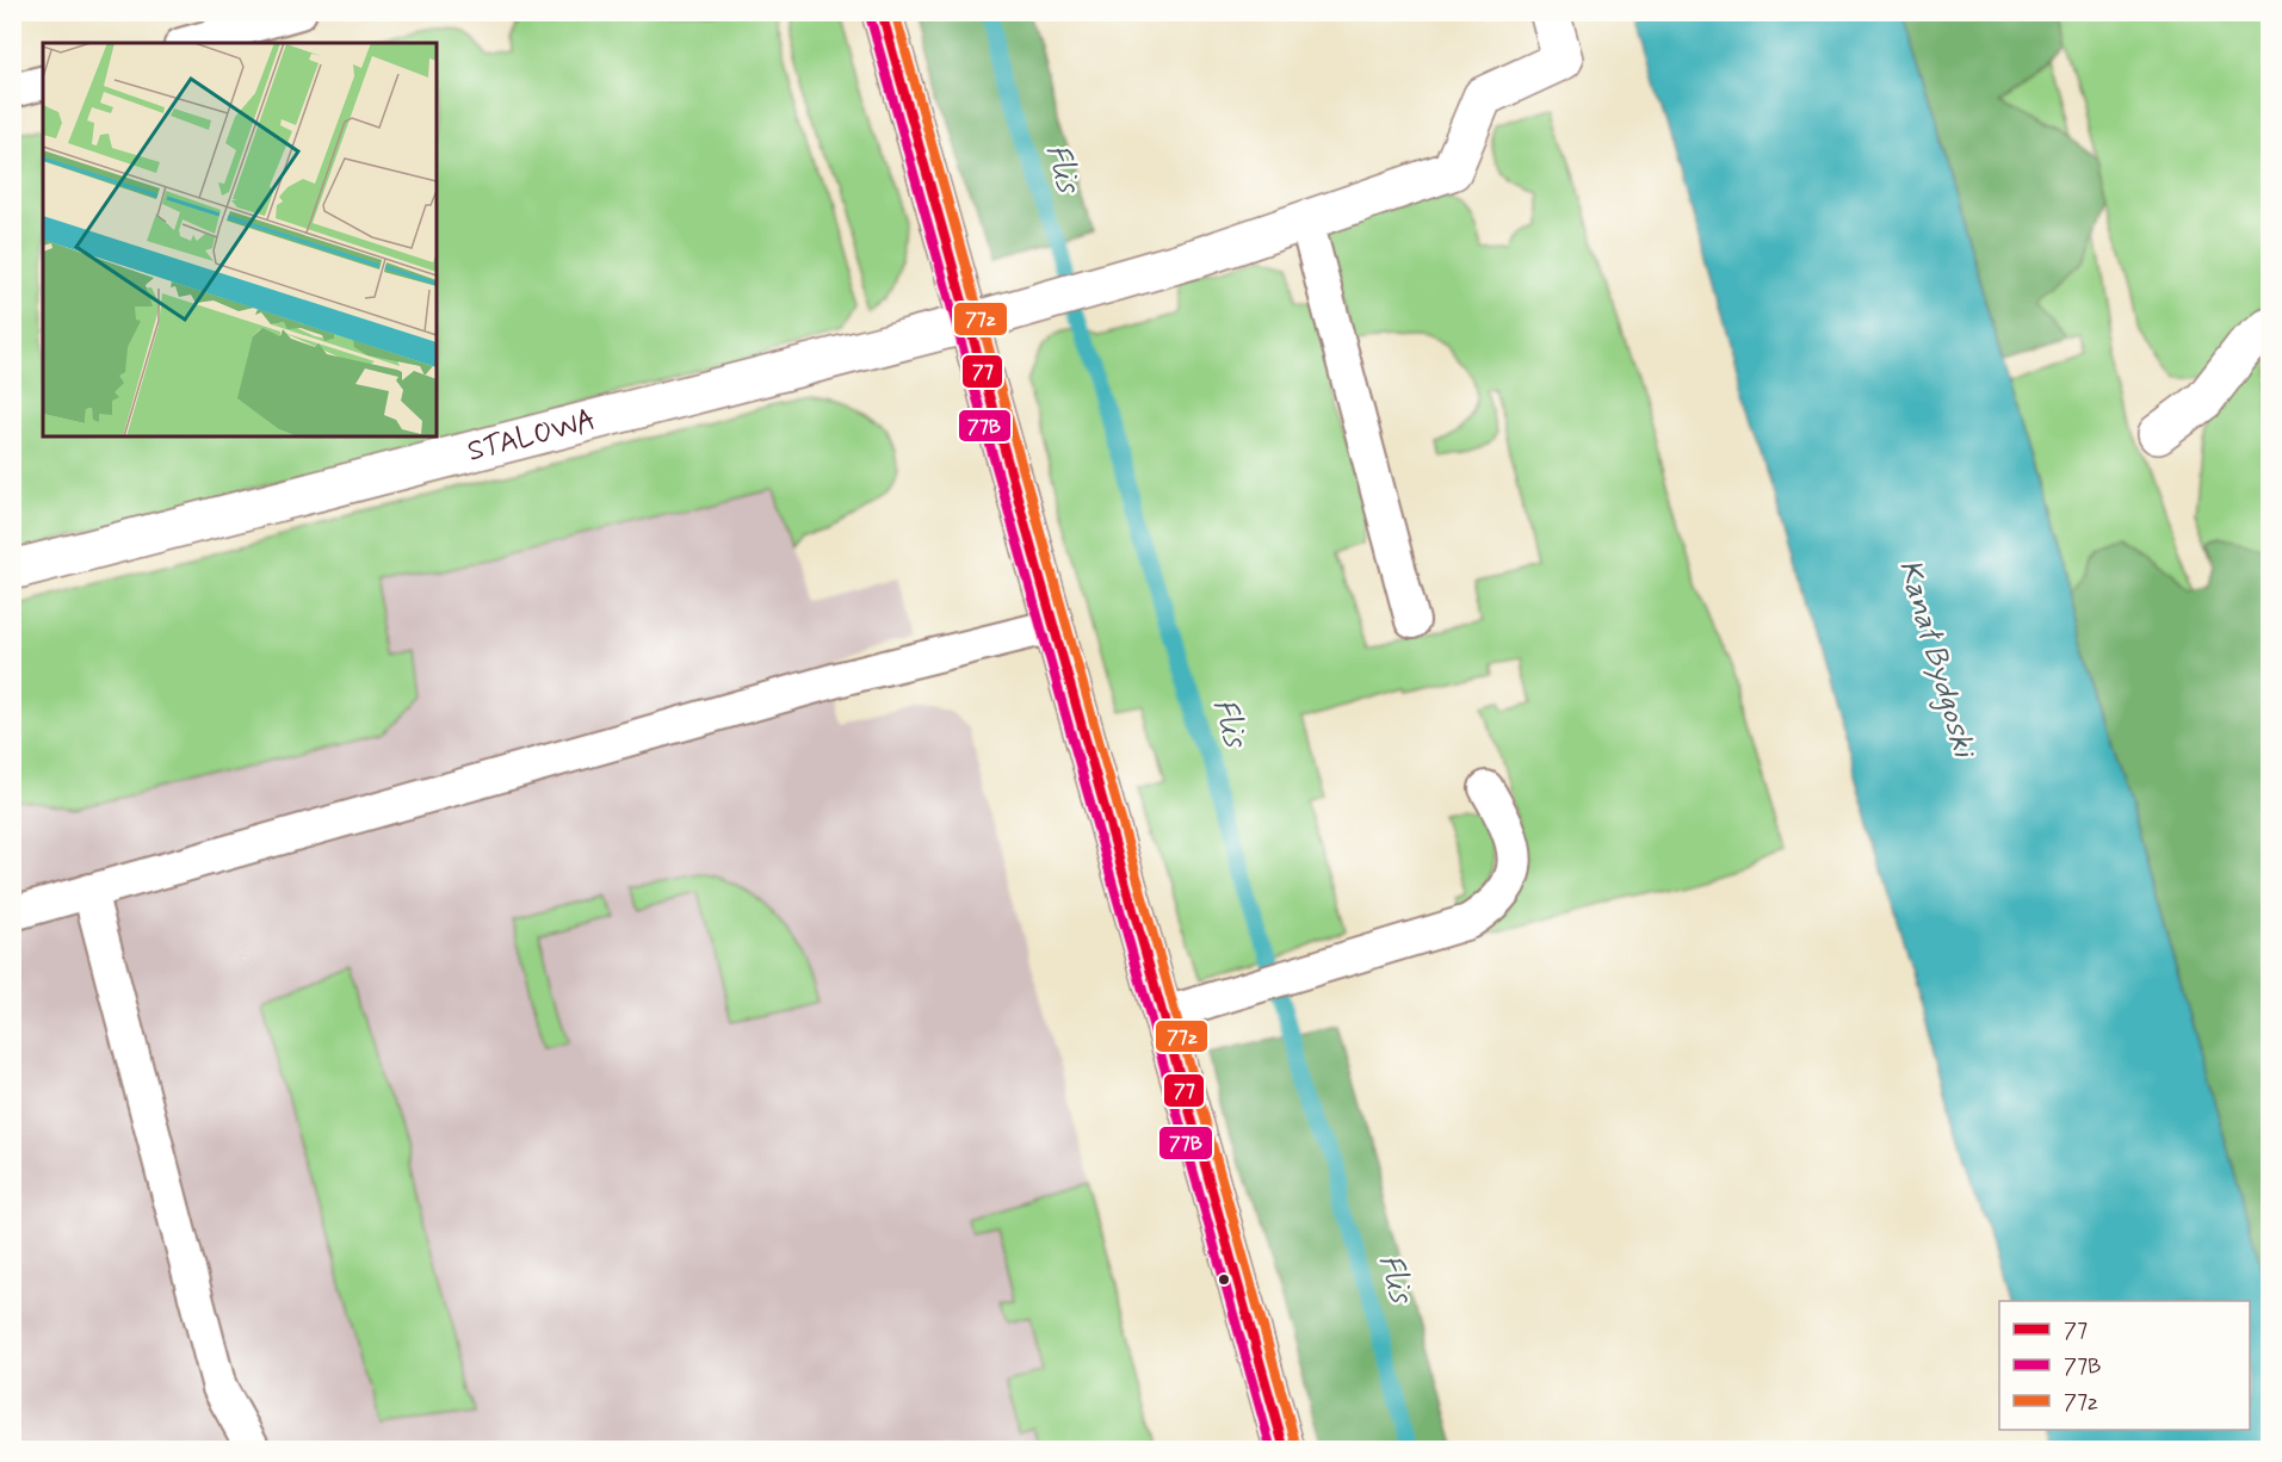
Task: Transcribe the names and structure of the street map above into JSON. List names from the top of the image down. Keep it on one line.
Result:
{"streets":{"street":["STALOWA"]},"water":["Flis","Kanał Bydgoski"],"lines":["transit line 77","transit line 77z","transit line 77B"],"legend":["77","77B","77z"]}
